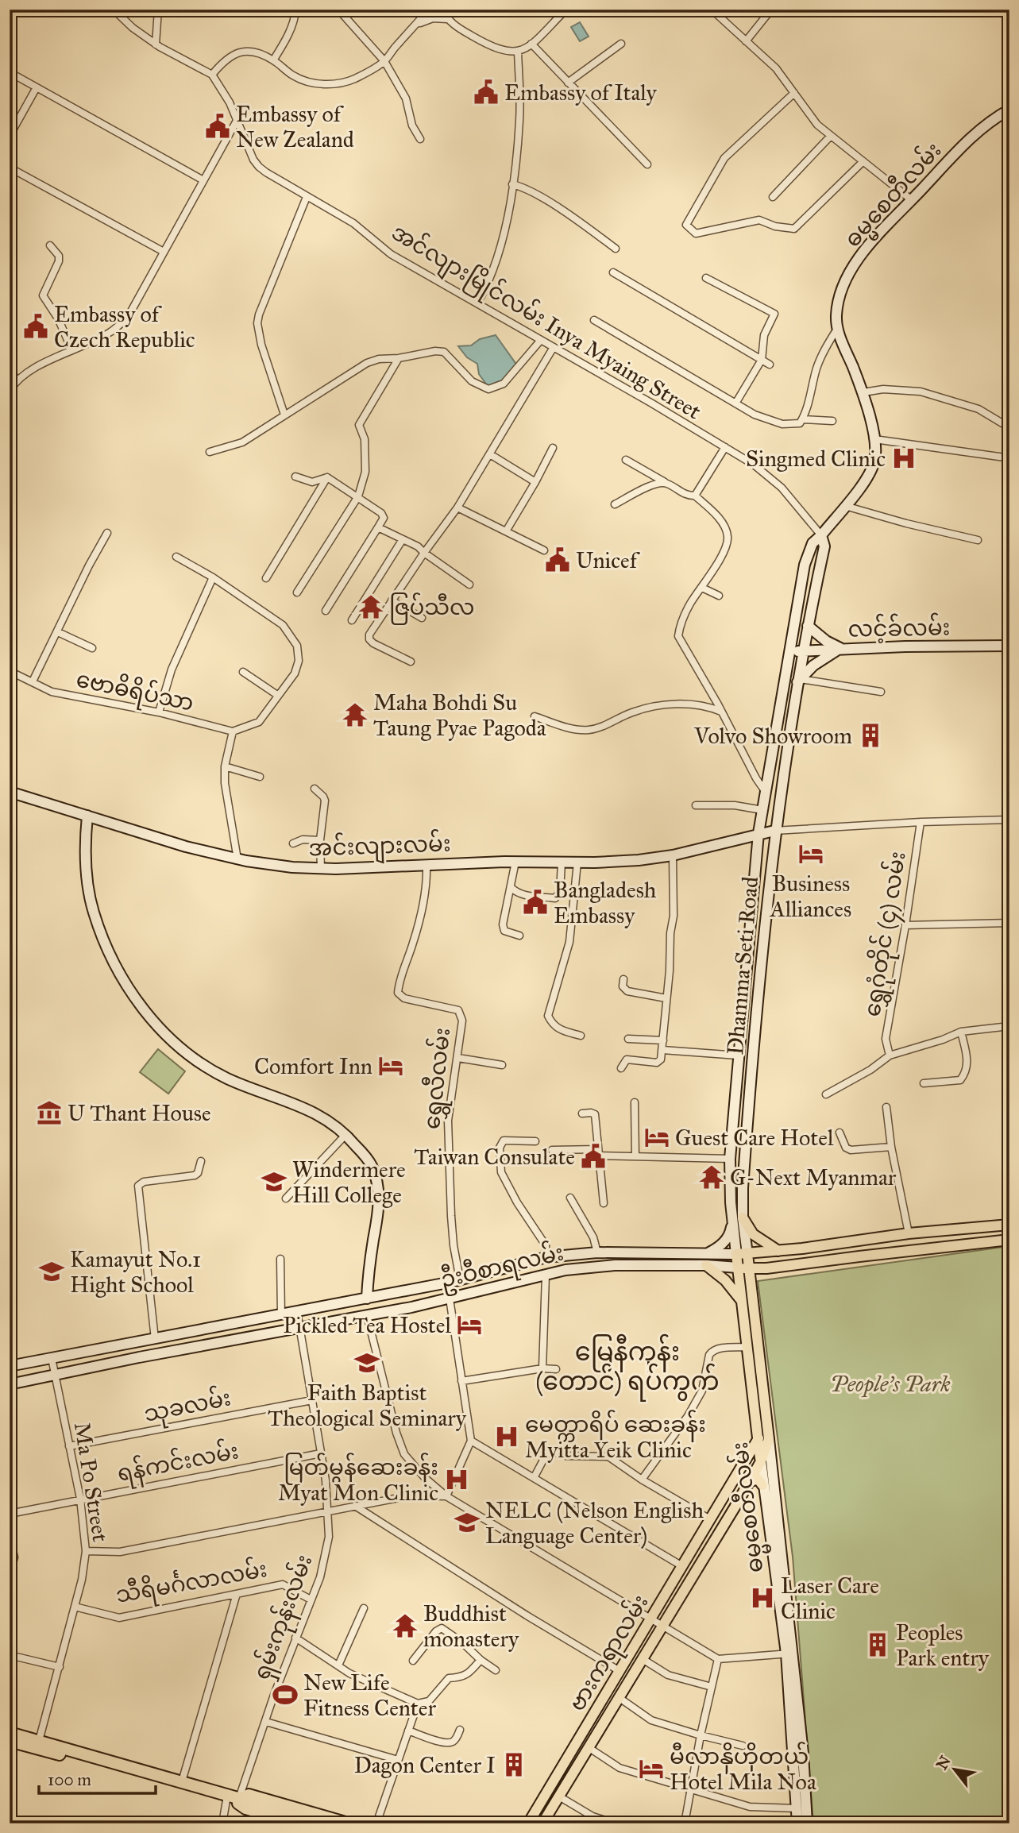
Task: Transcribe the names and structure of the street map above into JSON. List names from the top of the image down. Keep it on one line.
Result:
{"streets":{"main road":["ဓမ္မစေတီလမ်း","လင့်ခ်လမ်း","အင်းလျားလမ်း","Dhamma Seti Road","ဦးဝီစာရလမ်း","ဗားကရာလမ်း"],"street":["အင်လျားမြိုင်လမ်း Inya Myaing Street","ဗောဓိရိပ်သာ","ရွှေဂုံတိုင် (၄) လမ်း","ရွှေလီလမ်း","သုခလမ်း","ရန်ကင်းလမ်း","Ma Po Street","သီရိမင်္ဂလာလမ်း","ရှမ်းကုန်းလမ်း"]},"crossings":[["ဓမ္မစေတီလမ်း","အင်လျားမြိုင်လမ်း Inya Myaing Street"],["ဓမ္မစေတီလမ်း","လင့်ခ်လမ်း"],["ဓမ္မစေတီလမ်း","Dhamma Seti Road"],["ဓမ္မစေတီလမ်း","ဦးဝီစာရလမ်း"],["ဓမ္မစေတီလမ်း","ဗားကရာလမ်း"],["လင့်ခ်လမ်း","Dhamma Seti Road"],["အင်းလျားလမ်း","Dhamma Seti Road"],["အင်းလျားလမ်း","ရွှေလီလမ်း"],["Dhamma Seti Road","ဦးဝီစာရလမ်း"],["ရွှေလီလမ်း","ဦးဝီစာရလမ်း"],["ဦးဝီစာရလမ်း","Ma Po Street"],["ဦးဝီစာရလမ်း","ရှမ်းကုန်းလမ်း"],["သုခလမ်း","Ma Po Street"],["သုခလမ်း","ရှမ်းကုန်းလမ်း"],["ရန်ကင်းလမ်း","Ma Po Street"],["ရန်ကင်းလမ်း","ရှမ်းကုန်းလမ်း"],["Ma Po Street","သီရိမင်္ဂလာလမ်း"],["သီရိမင်္ဂလာလမ်း","ရှမ်းကုန်းလမ်း"]],"districts":["မြေနီကုန်း (တောင်) ရပ်ကွက်"],"parks":["People's Park"],"places":{"public building":["Embassy of Italy","Embassy of New Zealand","Embassy of Czech Republic","Unicef","Bangladesh Embassy","Taiwan Consulate"],"hospital":["Singmed Clinic","မေတ္တာရိပ် ဆေးခန်း Myitta Yeik Clinic","မြတ်မွန်ဆေးခန်း Myat Mon Clinic","Laser Care Clinic"],"temple":["ဇြပ်သီလ","Maha Bohdi Su Taung Pyae Pagoda","G-Next Myanmar","Buddhist monastery"],"building":["Volvo Showroom","Peoples Park entry","Dagon Center I"],"hotel":["Business Alliances","Comfort Inn","Guest Care Hotel","Pickled Tea Hostel","မီလာနိုဟိုတယ် Hotel Mila Noa"],"museum":["U Thant House"],"school or university":["Windermere Hill College","Kamayut No.1 Hight School","Faith Baptist Theological Seminary","NELC (Nelson English Language Center)"],"sports":["New Life Fitness Center"]},"scale_bar":"100 m","north":"top left"}
